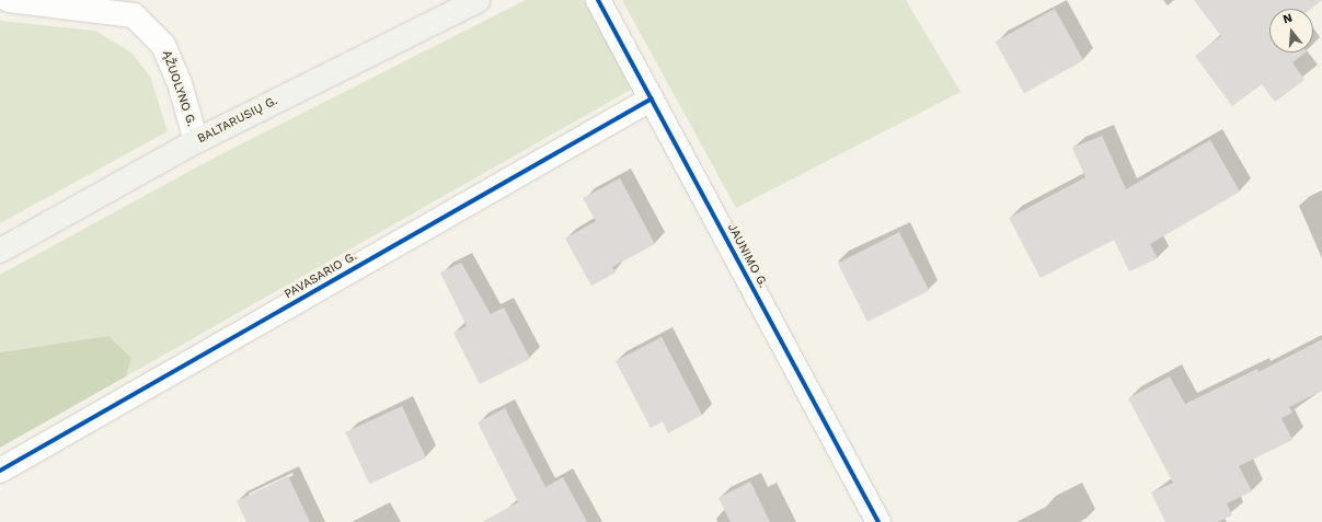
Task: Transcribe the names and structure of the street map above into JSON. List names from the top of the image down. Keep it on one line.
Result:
{"streets":{"main road":["BALTARUSIŲ G."],"street":["ĄŽUOLYNO G.","JAUNIMO G.","PAVASARIO G."]},"crossings":[["ĄŽUOLYNO G.","BALTARUSIŲ G."],["JAUNIMO G.","PAVASARIO G."]],"north":"top"}
